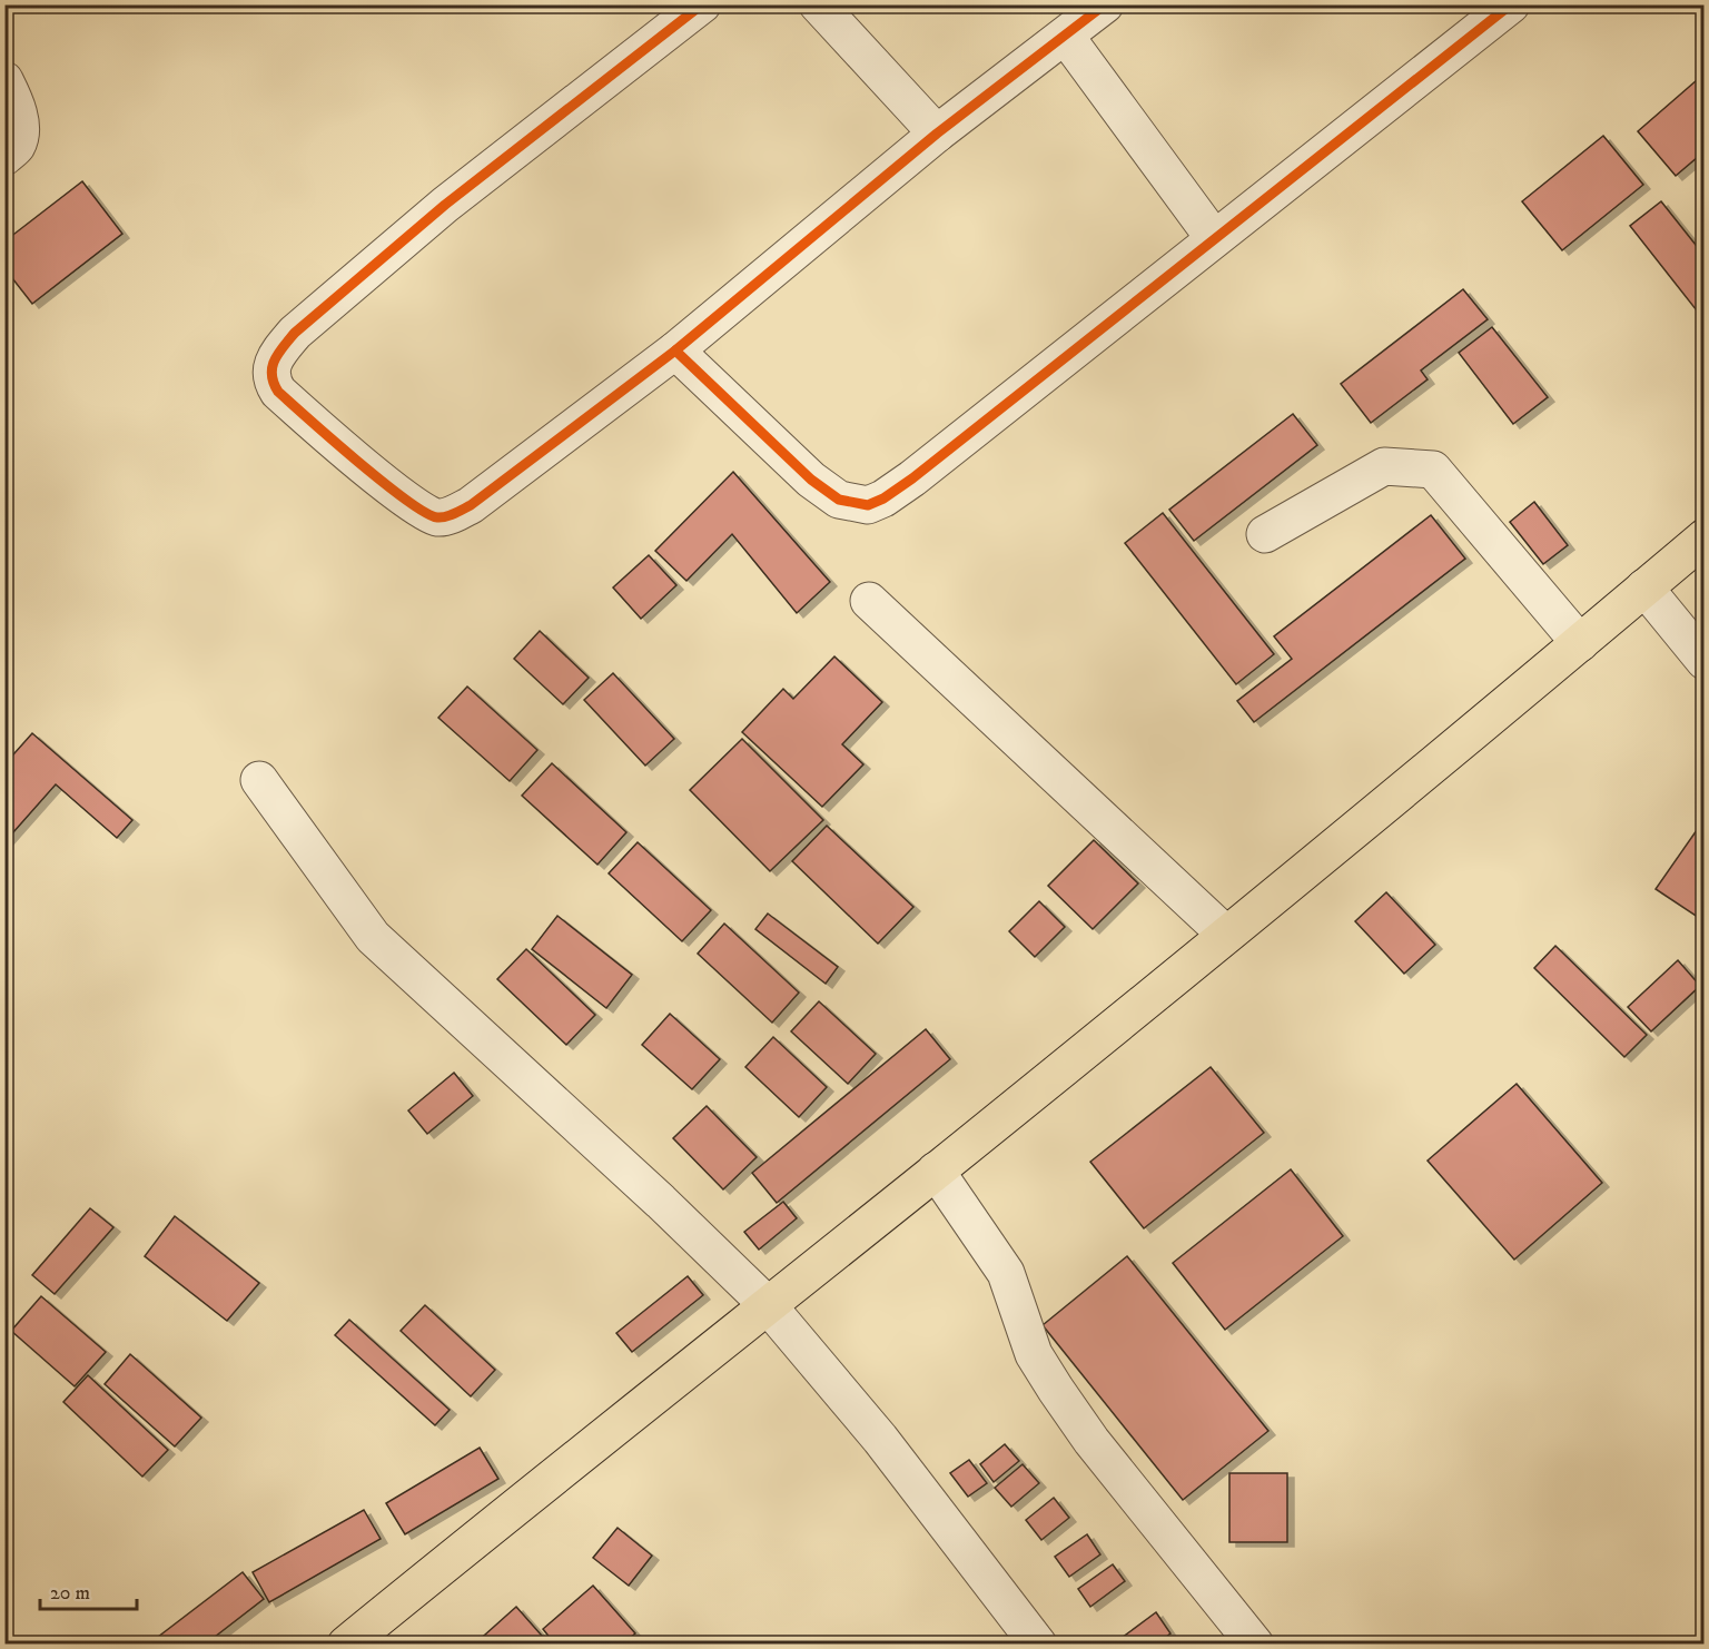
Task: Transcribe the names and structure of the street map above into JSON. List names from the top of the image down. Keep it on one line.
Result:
{"scale_bar":"20 m"}
